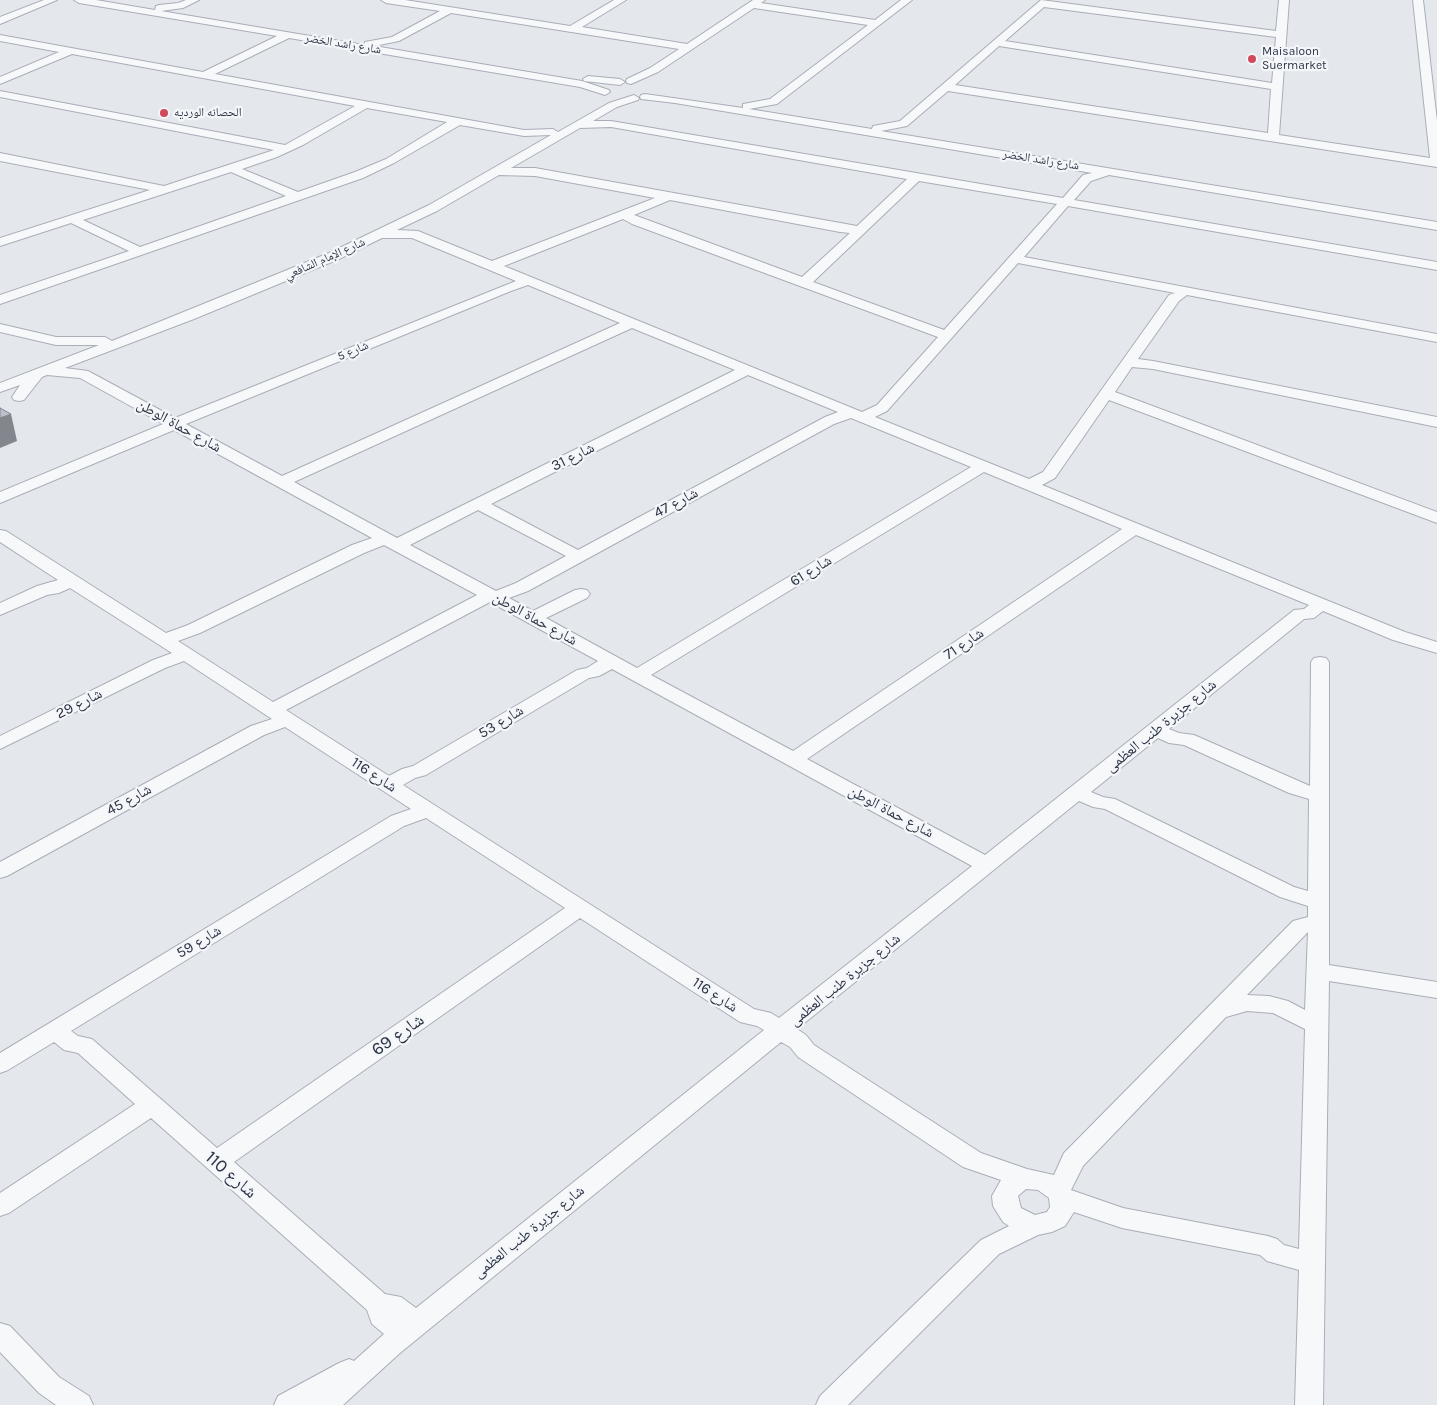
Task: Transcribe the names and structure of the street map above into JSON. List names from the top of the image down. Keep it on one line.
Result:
{"streets":{"street":["شارع راشد الخضر","شارع الإمام الشافعي","شارع 5","شارع حماة الوطن","شارع 31","شارع 47","شارع 61","شارع 71","شارع 29","شارع 53","شارع جزيرة طنب العظمى","شارع 116","شارع 45","شارع 59","شارع 69","شارع 110"]},"crossings":[["شارع راشد الخضر","شارع الإمام الشافعي"],["شارع الإمام الشافعي","شارع حماة الوطن"],["شارع 5","شارع حماة الوطن"],["شارع حماة الوطن","شارع 31"],["شارع حماة الوطن","شارع 47"],["شارع حماة الوطن","شارع 61"],["شارع حماة الوطن","شارع 71"],["شارع حماة الوطن","شارع 53"],["شارع حماة الوطن","شارع جزيرة طنب العظمى"],["شارع 31","شارع 29"],["شارع 31","شارع 116"],["شارع 47","شارع 116"],["شارع 47","شارع 45"],["شارع 29","شارع 116"],["شارع 53","شارع 116"],["شارع جزيرة طنب العظمى","شارع 116"],["شارع جزيرة طنب العظمى","شارع 110"],["شارع 116","شارع 45"],["شارع 116","شارع 59"],["شارع 116","شارع 69"],["شارع 59","شارع 110"],["شارع 69","شارع 110"]],"places":["Maisaloon Suermarket","الحصانه الورديه"]}
